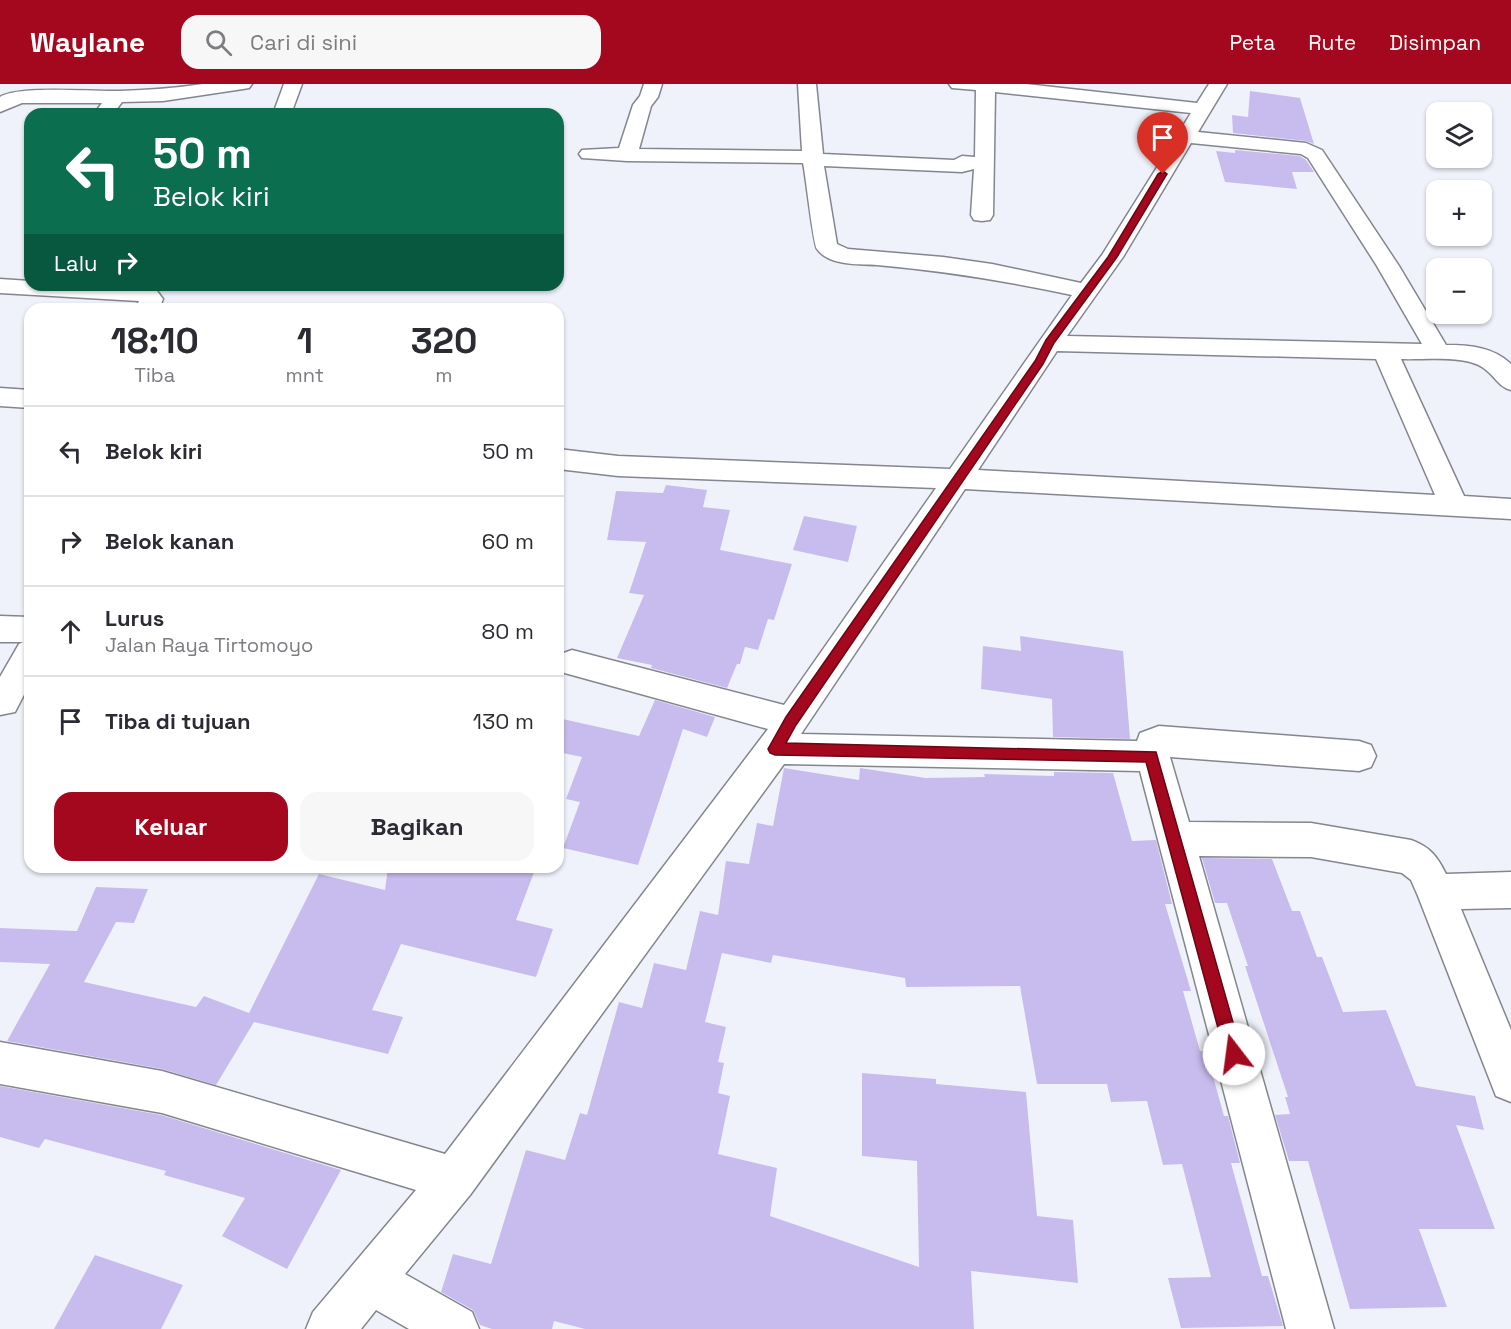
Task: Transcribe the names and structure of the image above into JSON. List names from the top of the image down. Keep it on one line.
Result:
{"page":{"header":"Waylane","search":"Cari di sini","nav":["Peta","Rute","Disimpan"],"map_buttons":["+","−"],"turn":["50 m","Belok kiri"],"then":"Lalu","eta":["18:10","Tiba","1","mnt","320","m"],"list":[{"name":"Belok kiri","value":"50 m"},{"name":"Belok kanan","value":"60 m"},{"name":"Lurus","note":"Jalan Raya Tirtomoyo","value":"80 m"},{"name":"Tiba di tujuan","value":"130 m"}],"buttons":["Keluar","Bagikan"]}}
